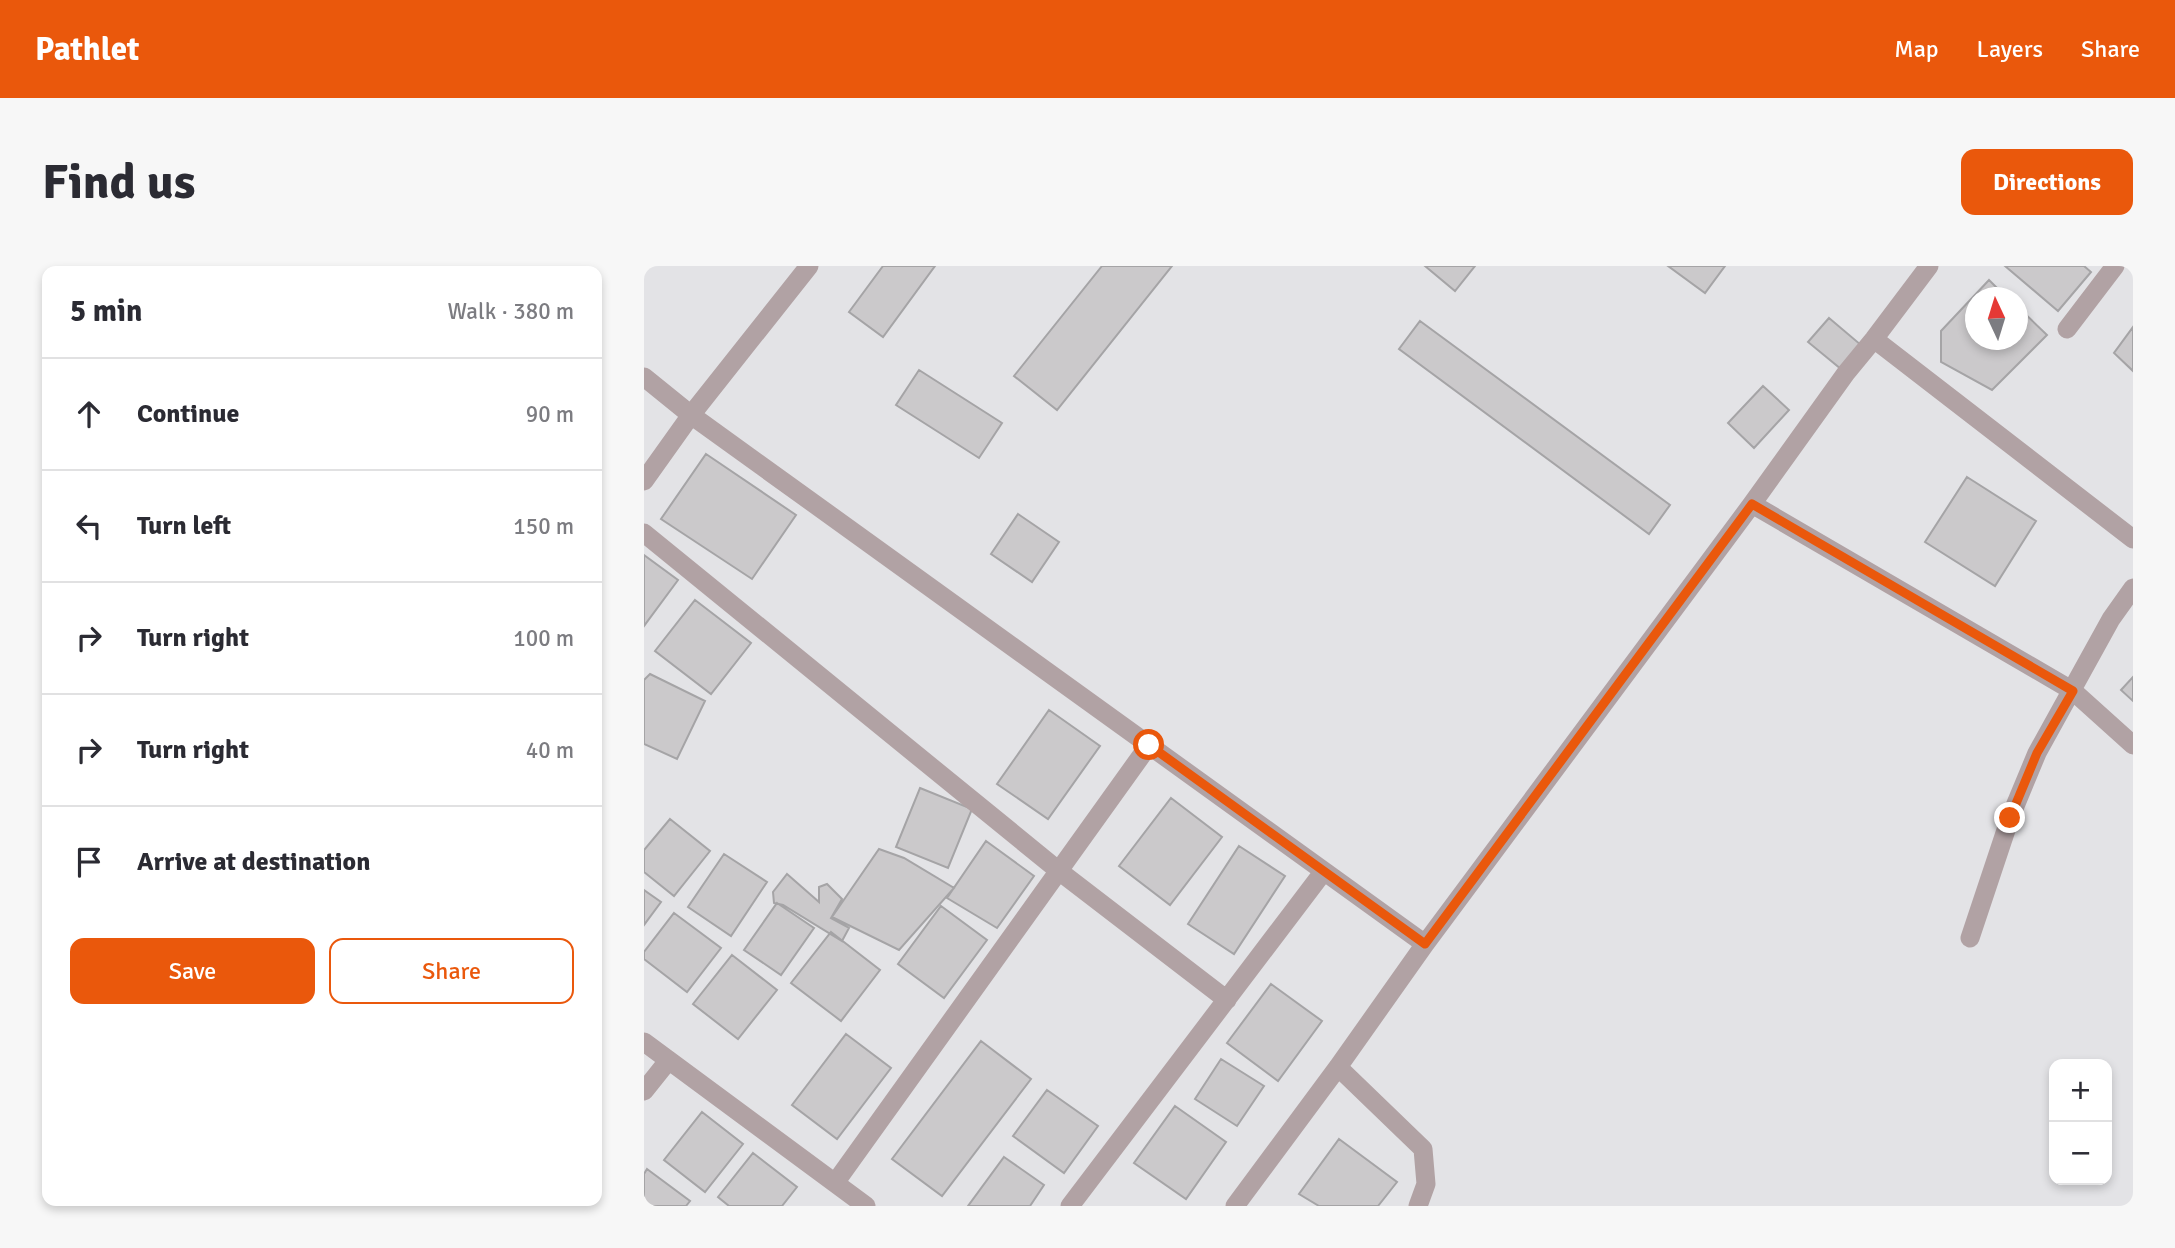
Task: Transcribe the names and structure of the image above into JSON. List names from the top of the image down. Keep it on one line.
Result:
{"north":"top","page":{"header":"Pathlet","nav":["Map","Layers","Share"],"buttons":["Directions",["Save","Share"]],"title":"Find us","heading":["5 min","Walk · 380 m"],"list":[["Continue","90 m"],["Turn left","150 m"],["Turn right","100 m"],["Turn right","40 m"],"Arrive at destination"],"map_buttons":["+","−"]}}
